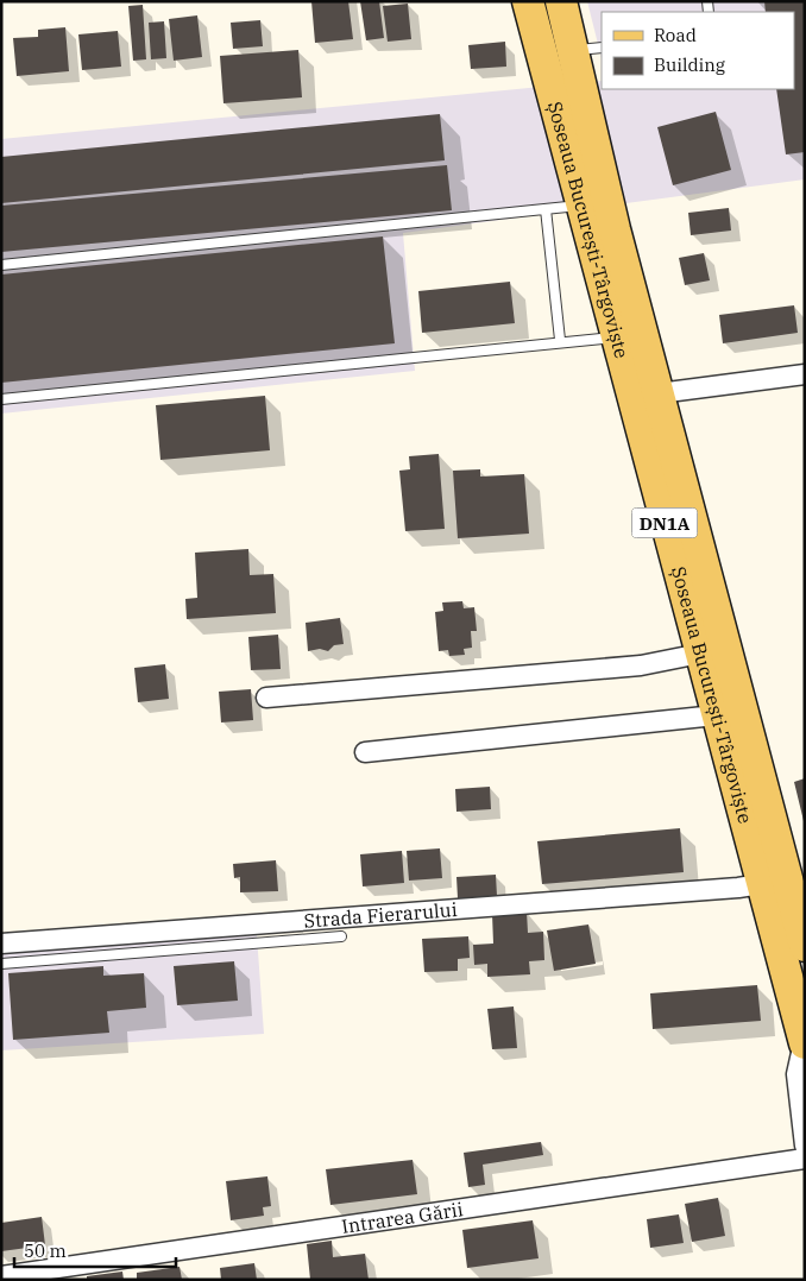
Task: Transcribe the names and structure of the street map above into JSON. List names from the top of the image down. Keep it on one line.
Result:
{"streets":{"main road":["Șoseaua București-Târgoviște","DN1A"],"street":["Strada Fierarului","Intrarea Gării"]},"crossings":[["Șoseaua București-Târgoviște","Strada Fierarului"]],"legend":["Road","Building"],"scale_bar":"50 m"}
